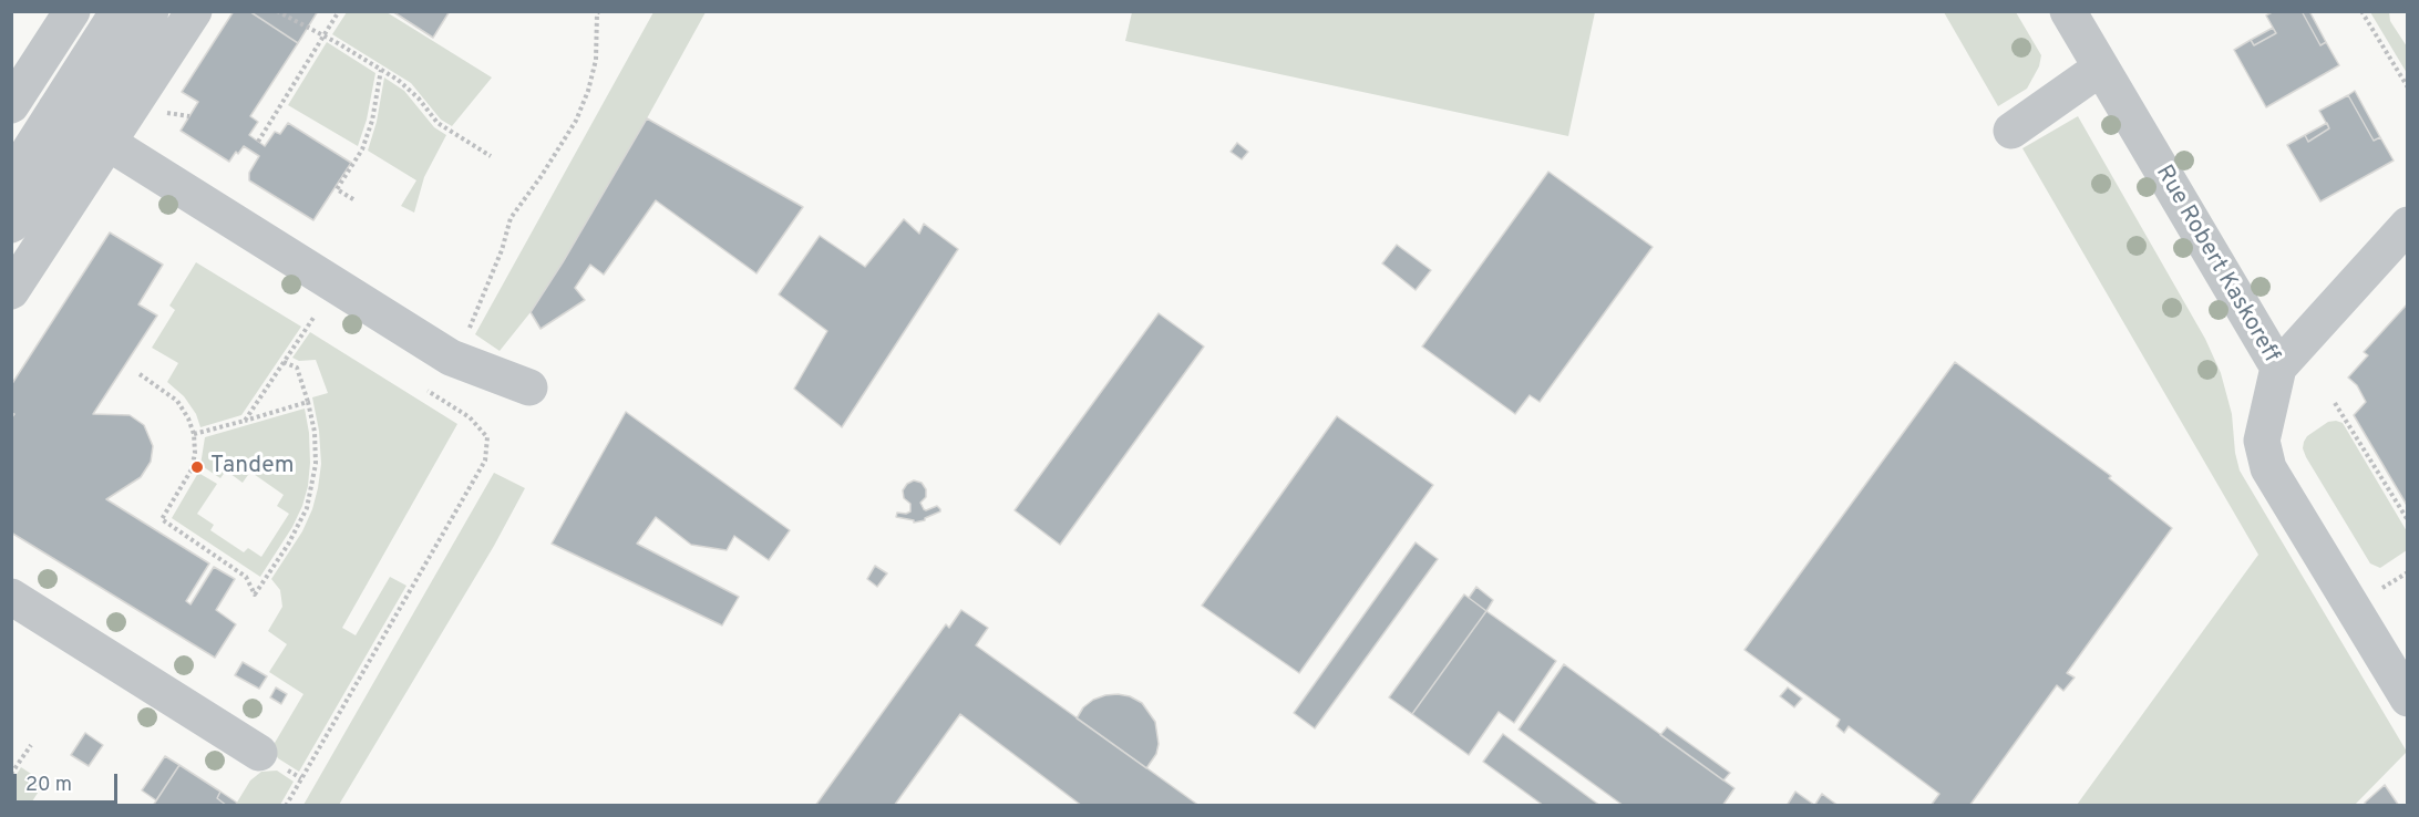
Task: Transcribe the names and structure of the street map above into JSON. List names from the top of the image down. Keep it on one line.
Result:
{"streets":{"street":["Rue Robert Kaskoreff"]},"places":["Tandem"],"scale_bar":"20 m"}
